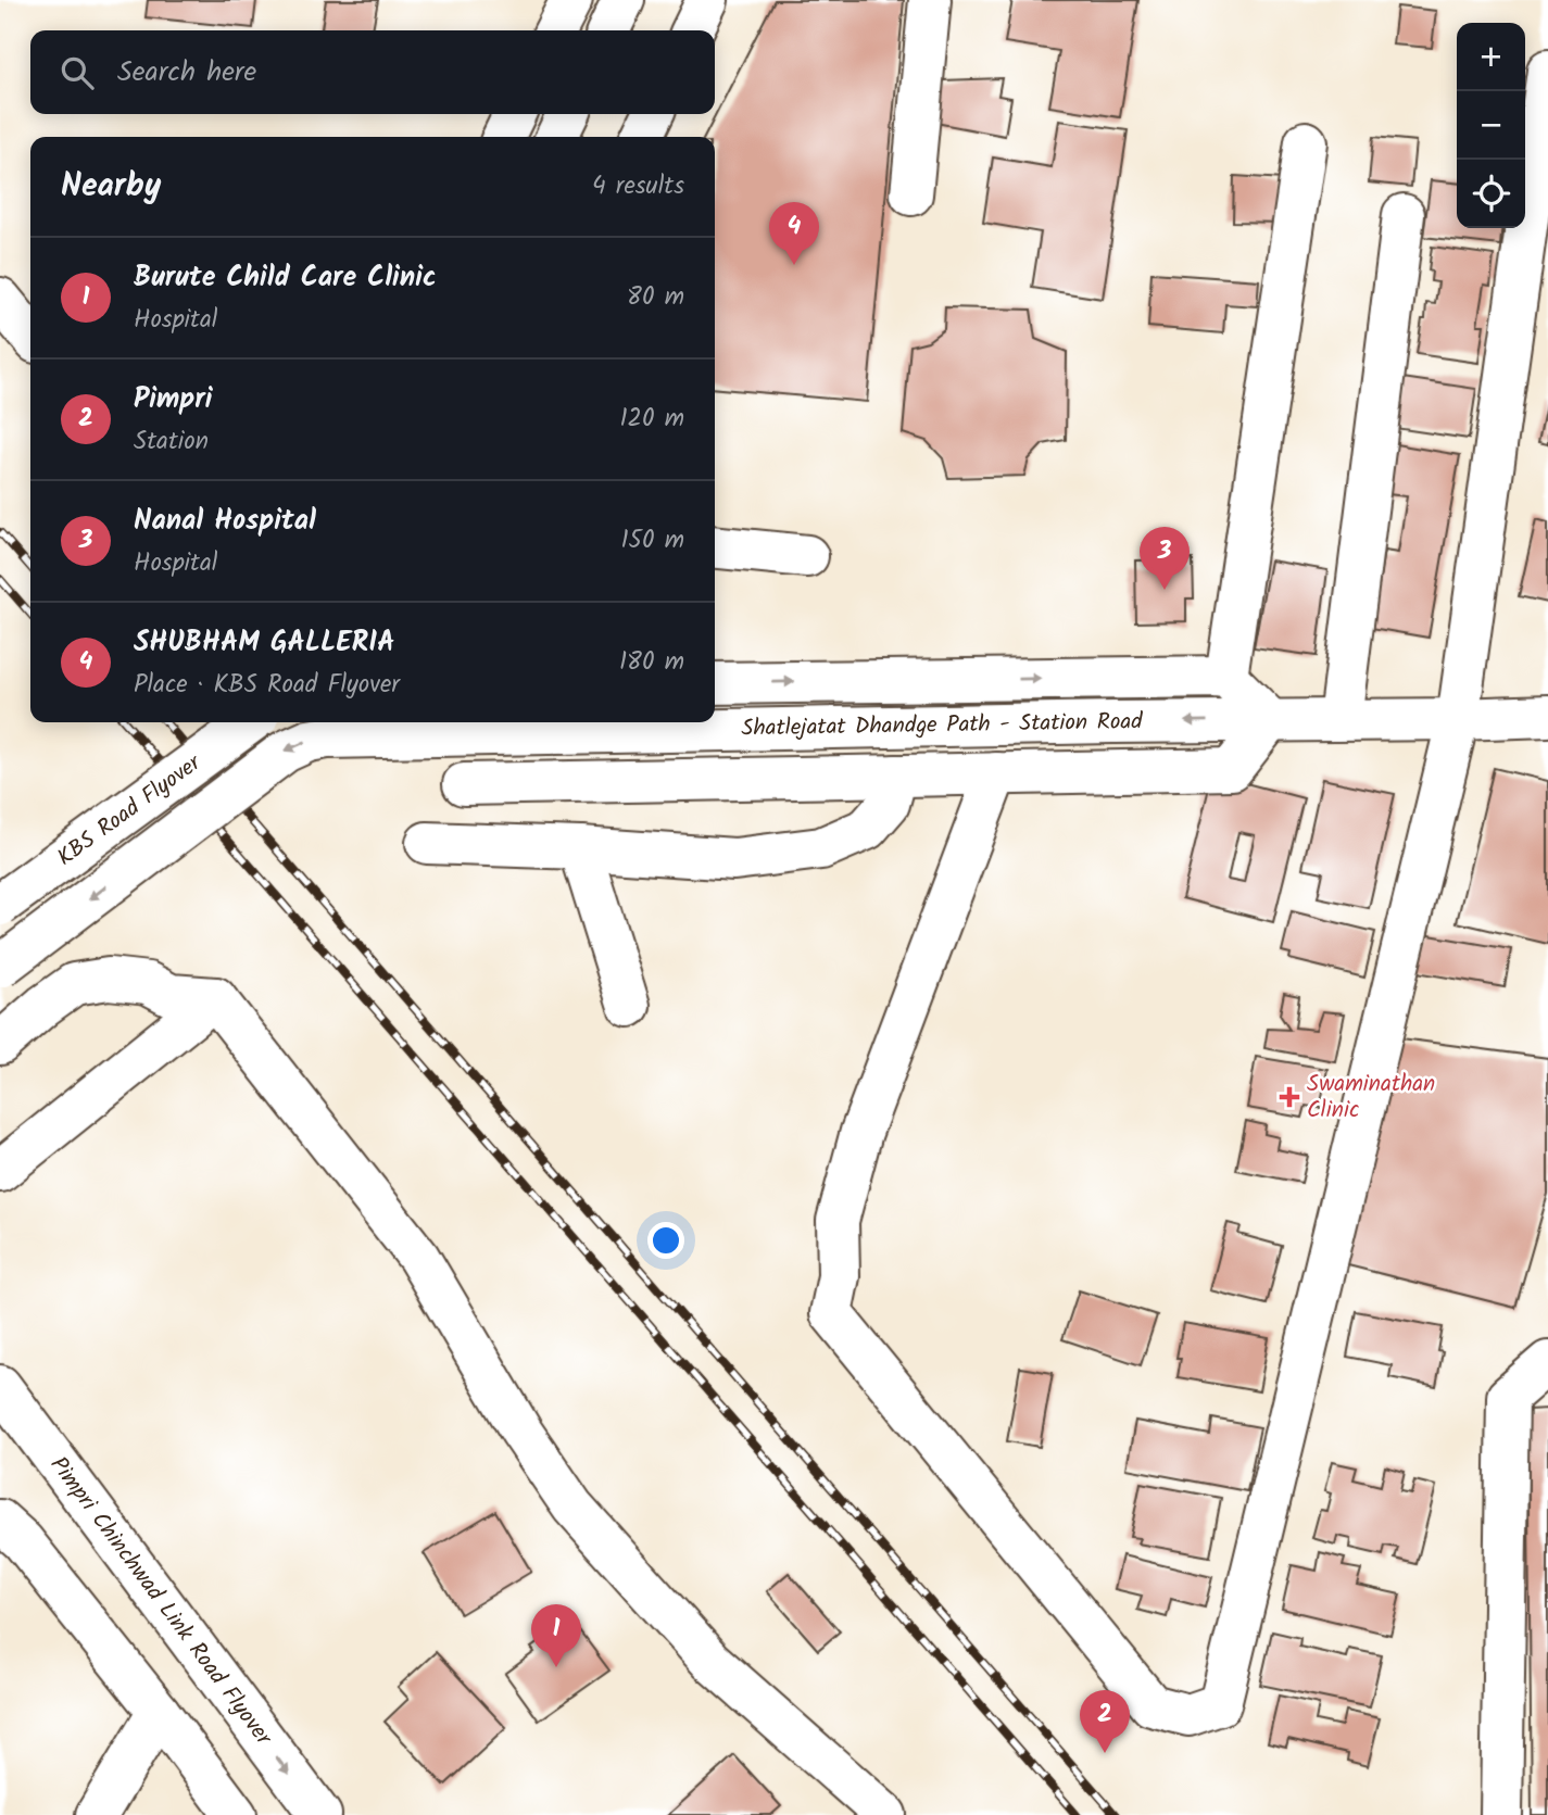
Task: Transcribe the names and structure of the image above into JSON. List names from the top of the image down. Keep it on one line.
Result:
{"streets":{"street":["Shatlejatat Dhandge Path - Station Road","KBS Road Flyover","Pimpri Chinchwad Link Road Flyover"]},"places":{"health":["Swaminathan Clinic"]},"page":{"map_buttons":["+","−"],"search":"Search here","heading":["Nearby","4 results"],"pins":["4","3","1","2"],"list":[{"mark":"1","name":"Burute Child Care Clinic","note":"Hospital","value":"80 m"},{"mark":"2","name":"Pimpri","note":"Station","value":"120 m"},{"mark":"3","name":"Nanal Hospital","note":"Hospital","value":"150 m"},{"mark":"4","name":"SHUBHAM GALLERIA","note":"Place · KBS Road Flyover","value":"180 m"}]}}
